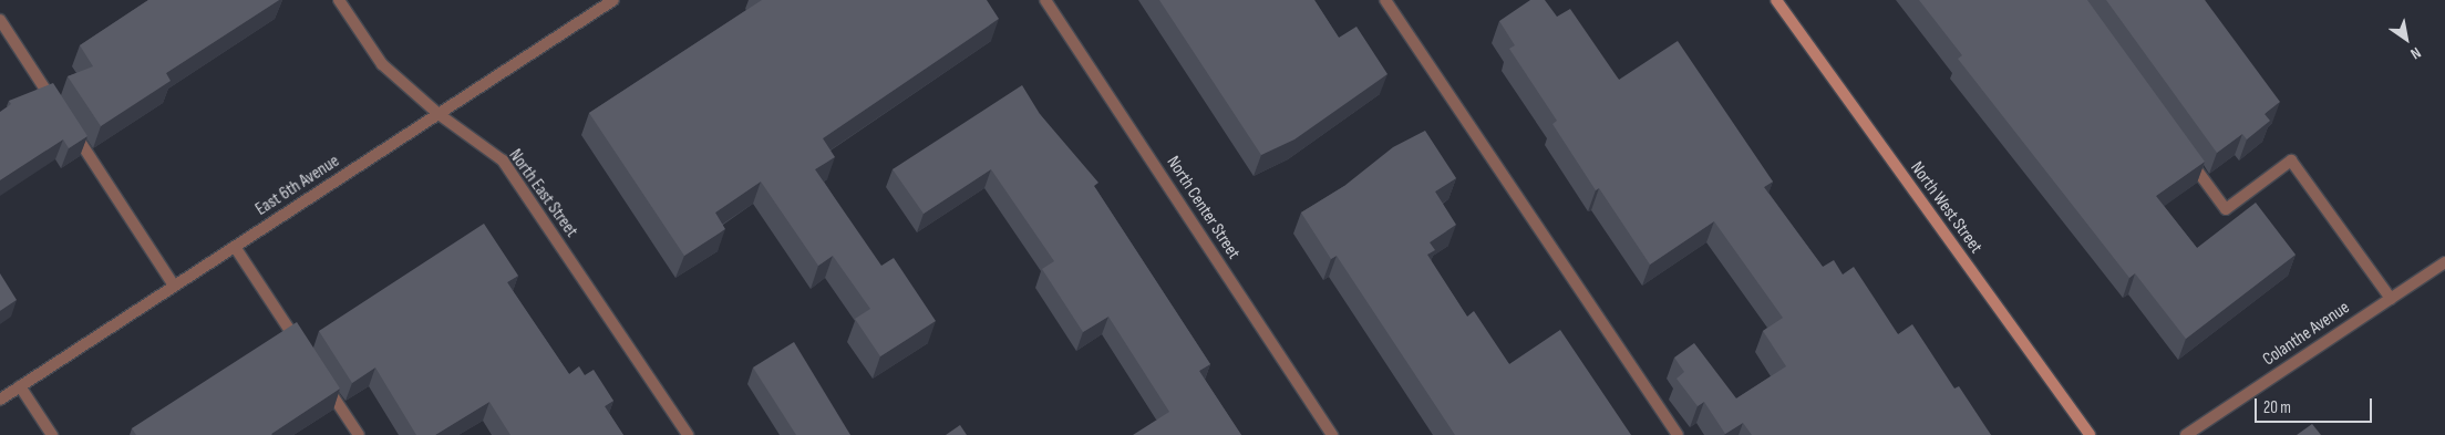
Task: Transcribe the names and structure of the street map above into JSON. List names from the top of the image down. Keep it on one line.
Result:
{"streets":{"street":["East 6th Avenue","North East Street","North Center Street","North West Street","Colanthe Avenue"]},"crossings":[["East 6th Avenue","North East Street"]],"scale_bar":"20 m","north":"bottom right"}
